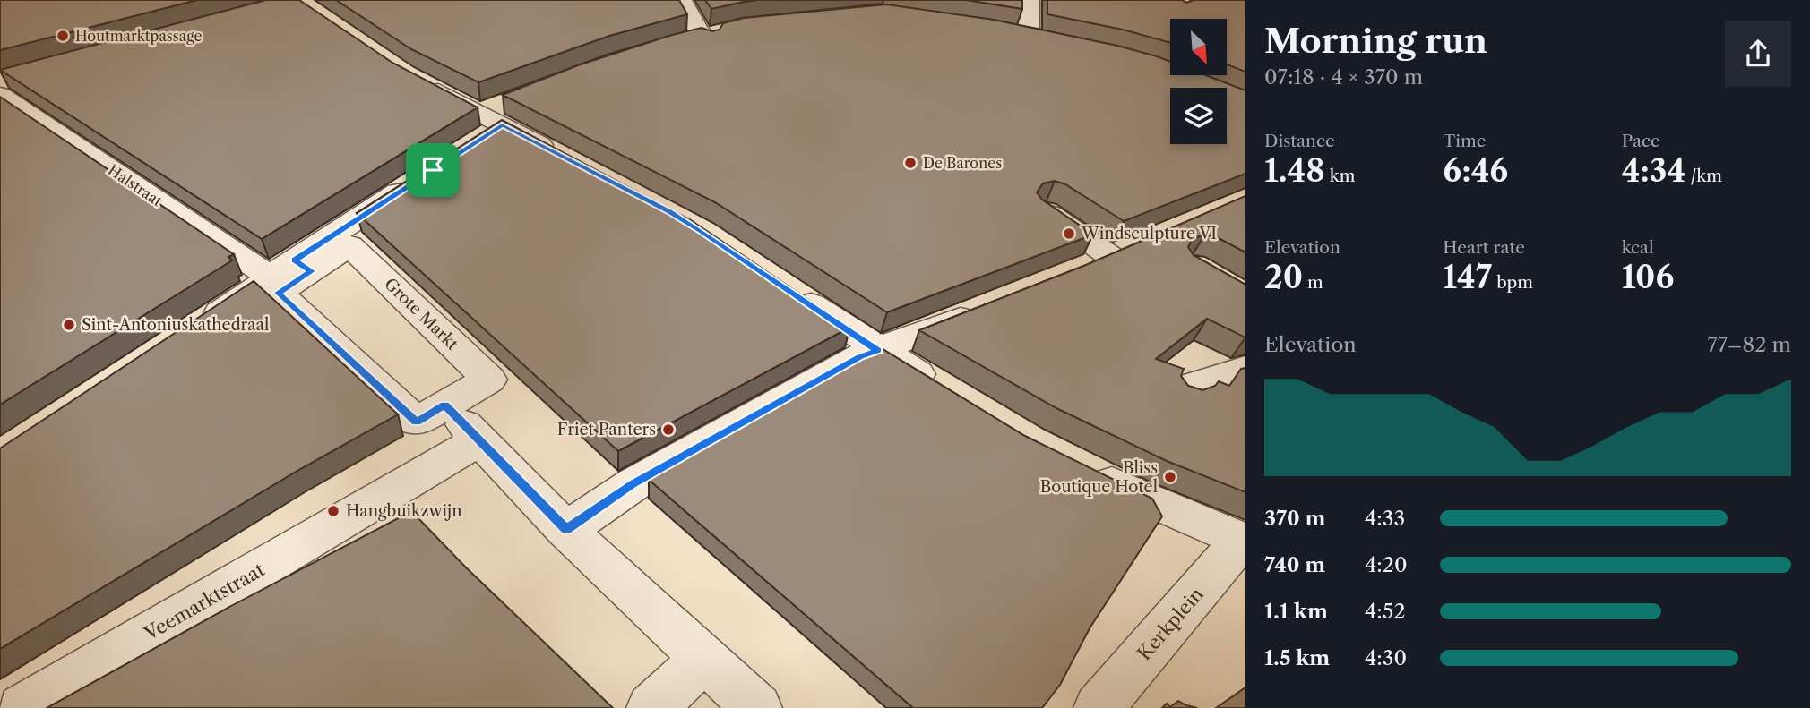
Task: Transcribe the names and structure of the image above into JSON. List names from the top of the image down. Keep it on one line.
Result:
{"streets":{"street":["Halstraat","Grote Markt","Veemarktstraat","Kerkplein"]},"crossings":[["Halstraat","Grote Markt"]],"places":["Houtmarktpassage","De Barones","Windsculpture VI","Sint-Antoniuskathedraal","Friet Panters","Bliss Boutique Hotel","Hangbuikzwijn"],"north":"bottom right","page":{"heading":["Morning run","07:18 · 4 × 370 m"],"stats":[["Distance","1.48 km"],["Time","6:46"],["Pace","4:34 /km"],["Elevation","20 m"],["Heart rate","147 bpm"],["kcal","106"]],"chart":["Elevation","77–82 m"],"list":[{"name":"370 m","note":"4:33"},{"name":"740 m","note":"4:20"},{"name":"1.1 km","note":"4:52"},{"name":"1.5 km","note":"4:30"}]}}
